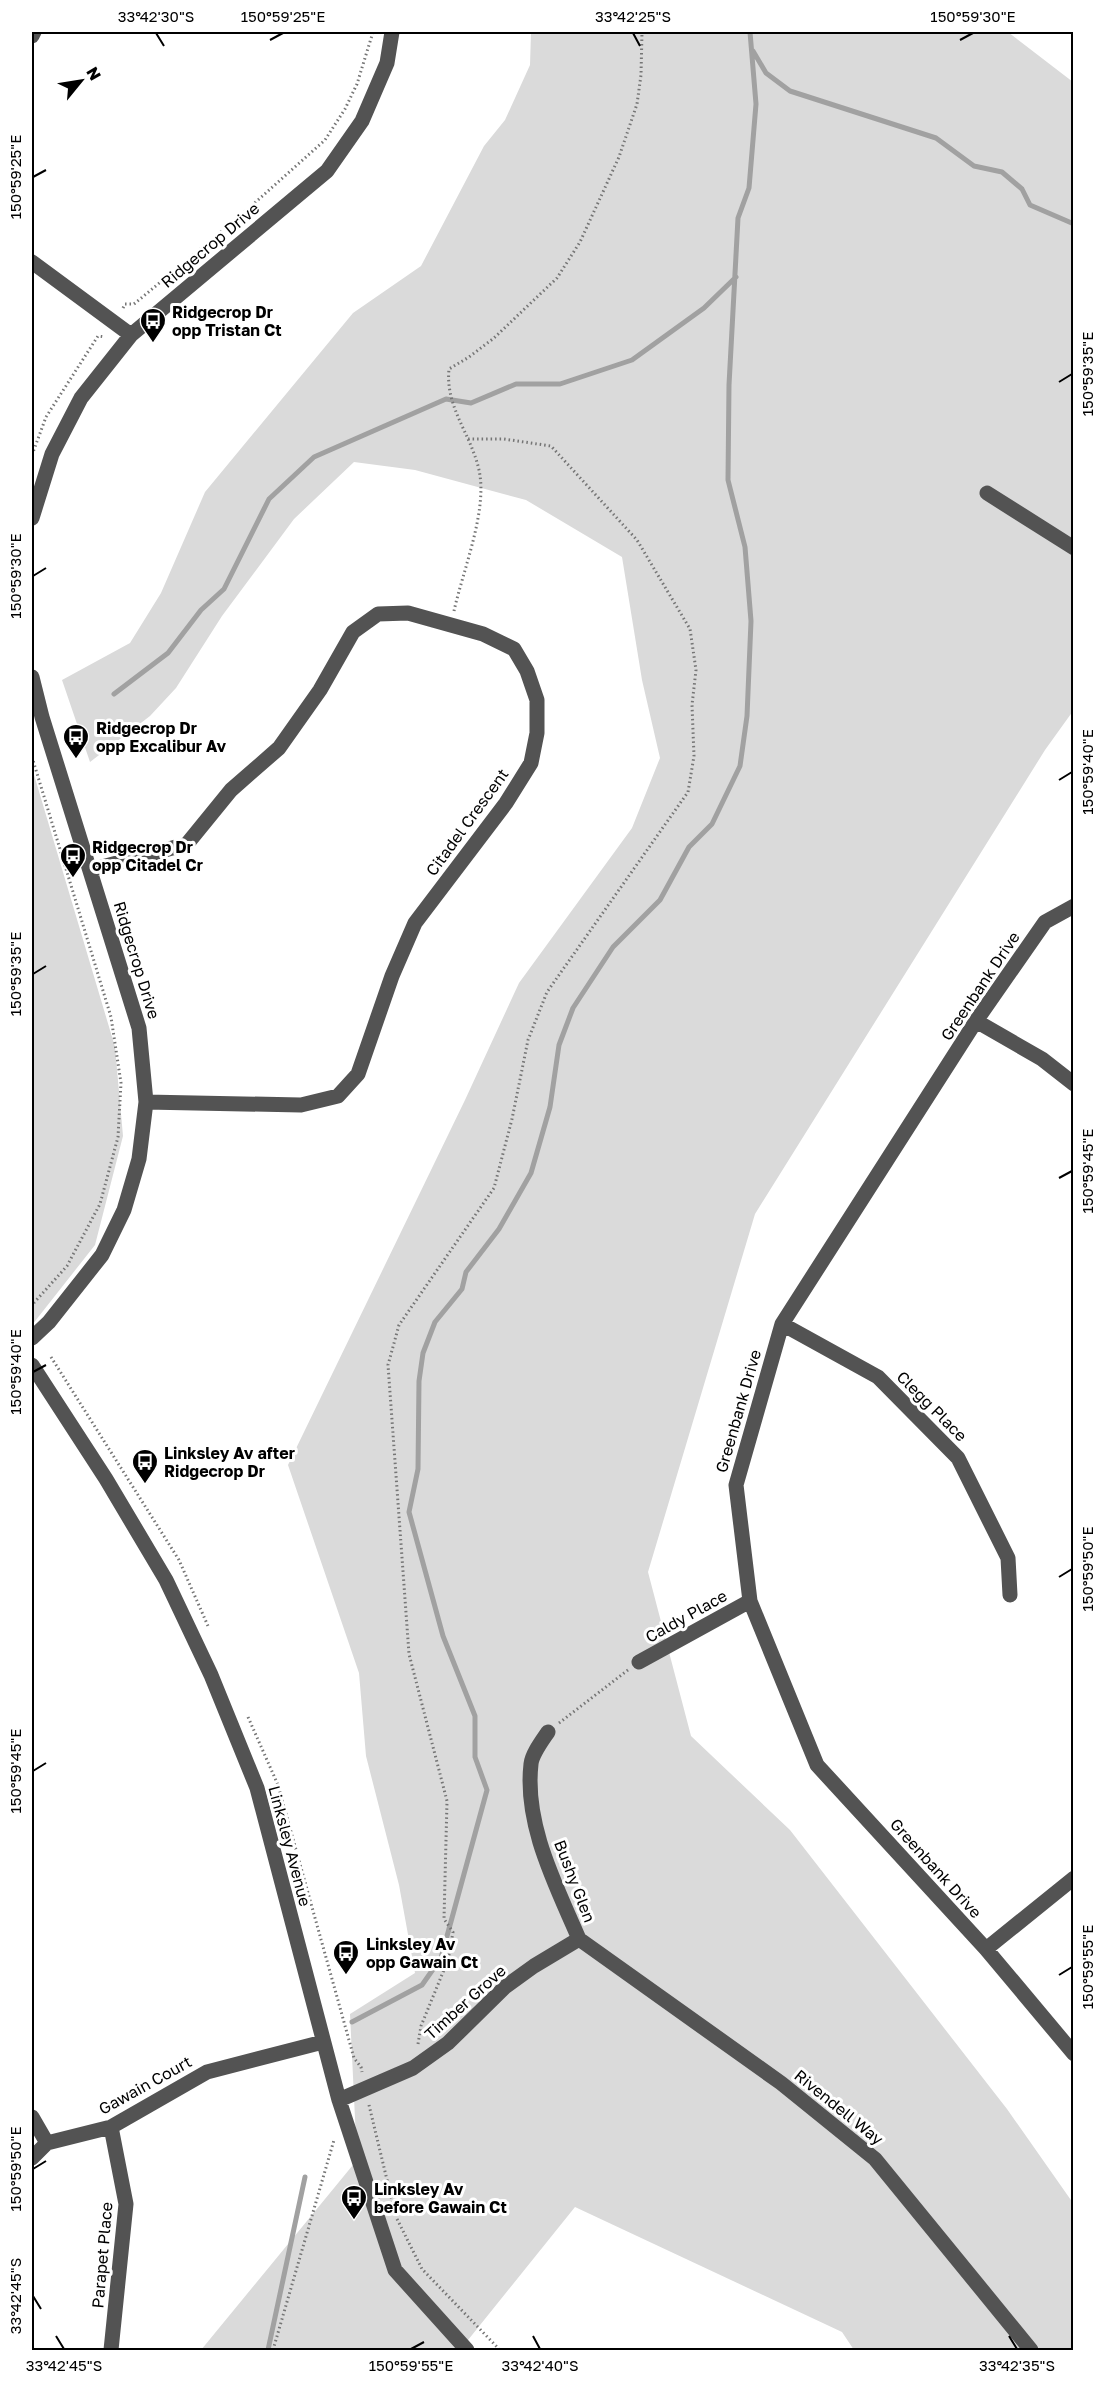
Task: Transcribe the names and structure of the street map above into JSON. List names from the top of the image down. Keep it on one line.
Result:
{"streets":{"street":["Ridgecrop Drive","Citadel Crescent","Greenbank Drive","Clegg Place","Caldy Place","Linksley Avenue","Bushy Glen","Timber Grove","Gawain Court","Rivendell Way","Parapet Place"]},"crossings":[["Ridgecrop Drive","Citadel Crescent"],["Greenbank Drive","Clegg Place"],["Greenbank Drive","Caldy Place"],["Linksley Avenue","Timber Grove"],["Linksley Avenue","Gawain Court"],["Bushy Glen","Timber Grove"],["Bushy Glen","Rivendell Way"],["Timber Grove","Rivendell Way"],["Gawain Court","Parapet Place"]],"places":{"bus stop":["Ridgecrop Dr opp Tristan Ct","Ridgecrop Dr opp Excalibur Av","Ridgecrop Dr opp Citadel Cr","Linksley Av after Ridgecrop Dr","Linksley Av opp Gawain Ct","Linksley Av before Gawain Ct"]},"north":"top right","coordinates":["33°42'30\"S","150°59'25\"E","33°42'25\"S","150°59'30\"E","150°59'35\"E","150°59'40\"E","150°59'45\"E","150°59'50\"E","150°59'55\"E","33°42'45\"S","33°42'40\"S","33°42'35\"S"]}
